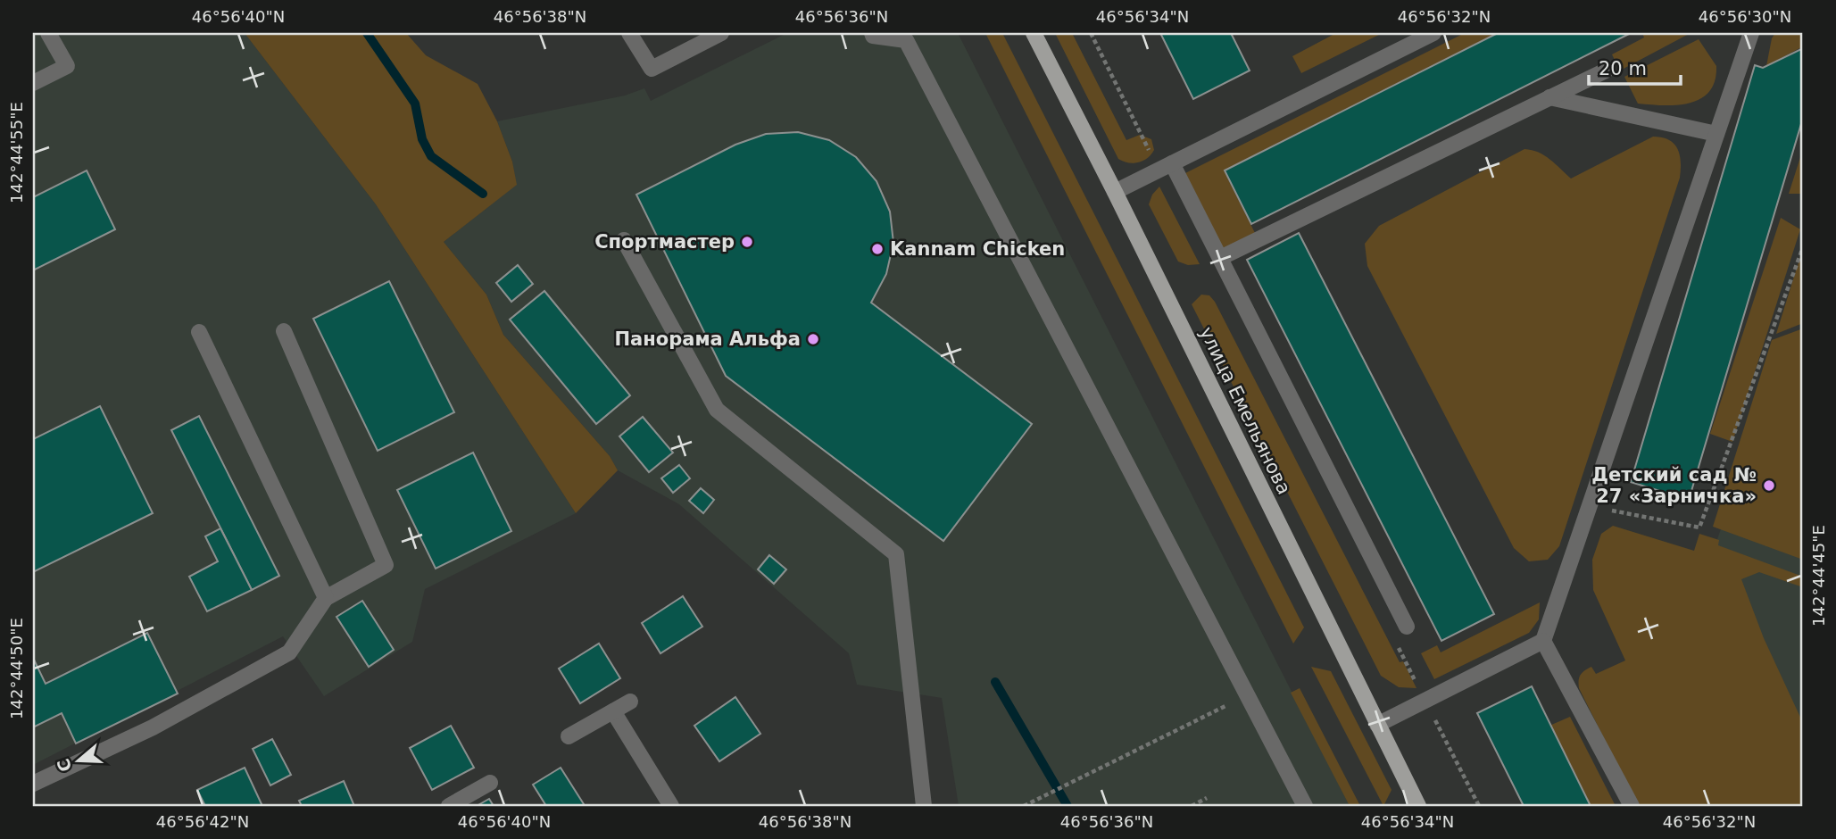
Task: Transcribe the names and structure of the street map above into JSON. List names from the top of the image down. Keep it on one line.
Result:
{"streets":{"main road":["улица Емельянова"]},"places":["Спортмастер","Kannam Chicken","Панорама Альфа","Детский сад № 27 «Зарничка»"],"scale_bar":"20 m","north":"left","coordinates":["46°56'40\"N","46°56'38\"N","46°56'36\"N","46°56'34\"N","46°56'32\"N","46°56'30\"N","142°44'55\"E","142°44'45\"E","142°44'50\"E","46°56'42\"N"]}
